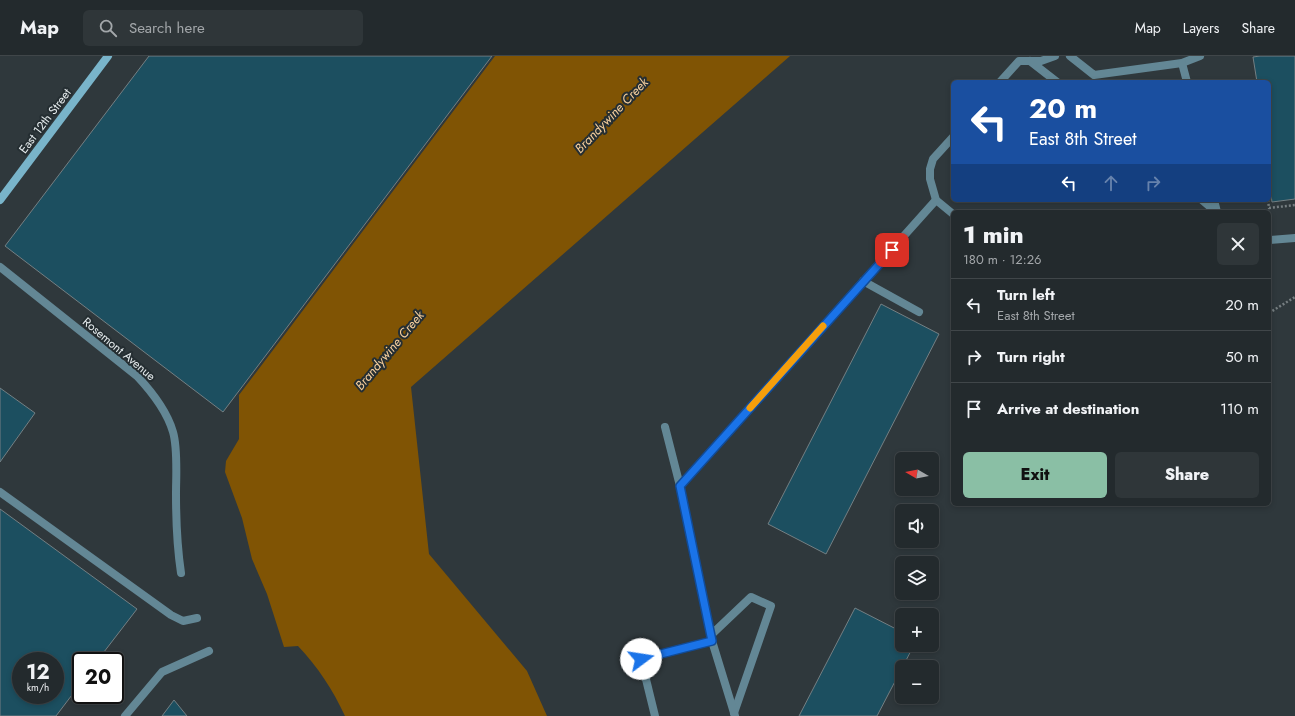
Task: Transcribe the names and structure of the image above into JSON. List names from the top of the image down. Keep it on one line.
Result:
{"streets":{"main road":["East 12th Street"],"street":["Rosemont Avenue"]},"water":["Brandywine Creek"],"north":"left","page":{"header":"Map","search":"Search here","nav":["Map","Layers","Share"],"turn":["20 m","East 8th Street"],"heading":["1 min","180 m · 12:26"],"list":[{"name":"Turn left","note":"East 8th Street","value":"20 m"},{"name":"Turn right","value":"50 m"},{"name":"Arrive at destination","value":"110 m"}],"buttons":["Exit","Share"],"map_buttons":["+","−"],"speed":"12 km/h","limit":"20"}}
